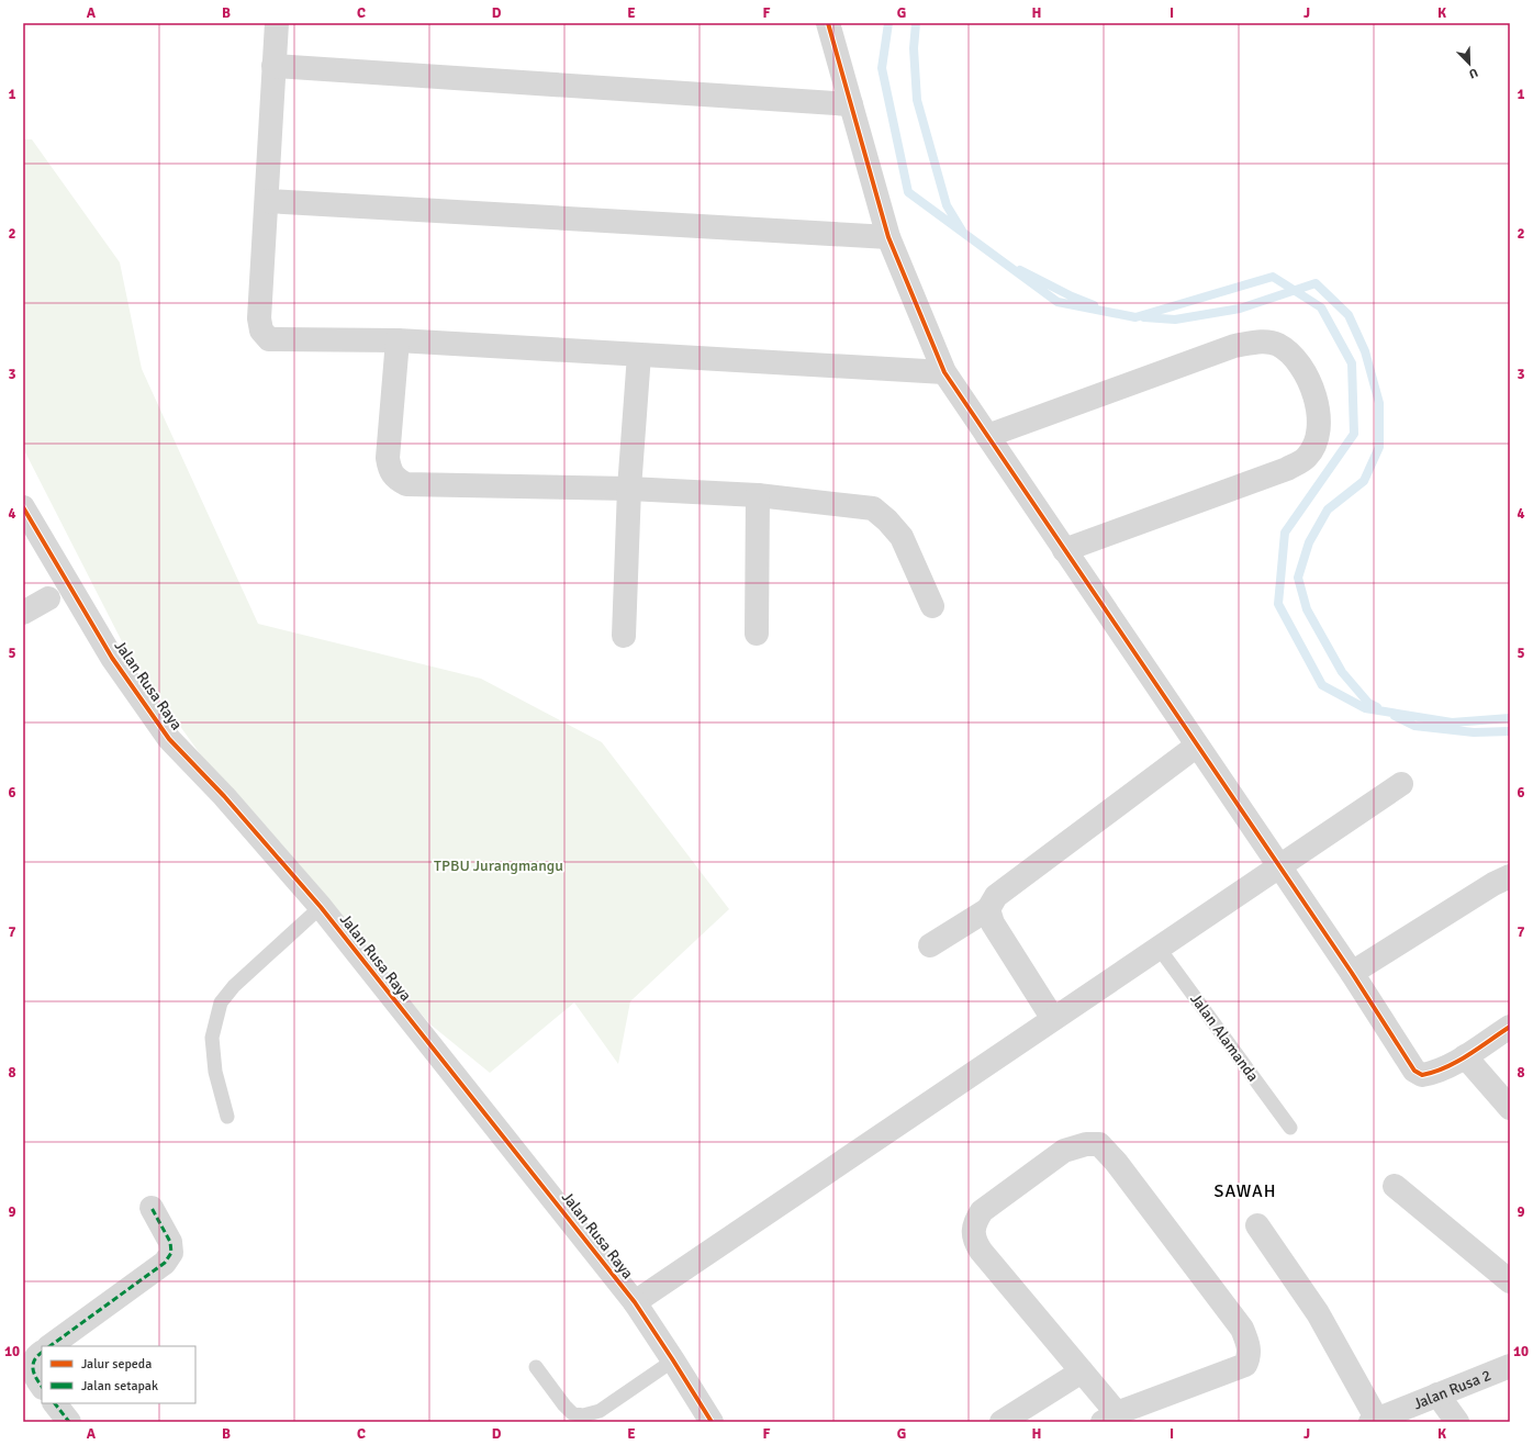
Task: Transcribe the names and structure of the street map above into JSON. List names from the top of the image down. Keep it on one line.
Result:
{"streets":{"street":["Jalan Rusa Raya","Jalan Rusa 2"],"lane":["Jalan Alamanda"]},"districts":["SAWAH"],"parks":["TPBU Jurangmangu"],"legend":["Jalur sepeda","Jalan setapak"],"north":"bottom right","grid":{"columns":["A","B","C","D","E","F","G","H","I","J","K"],"rows":["1","2","3","4","5","6","7","8","9","10"]}}
